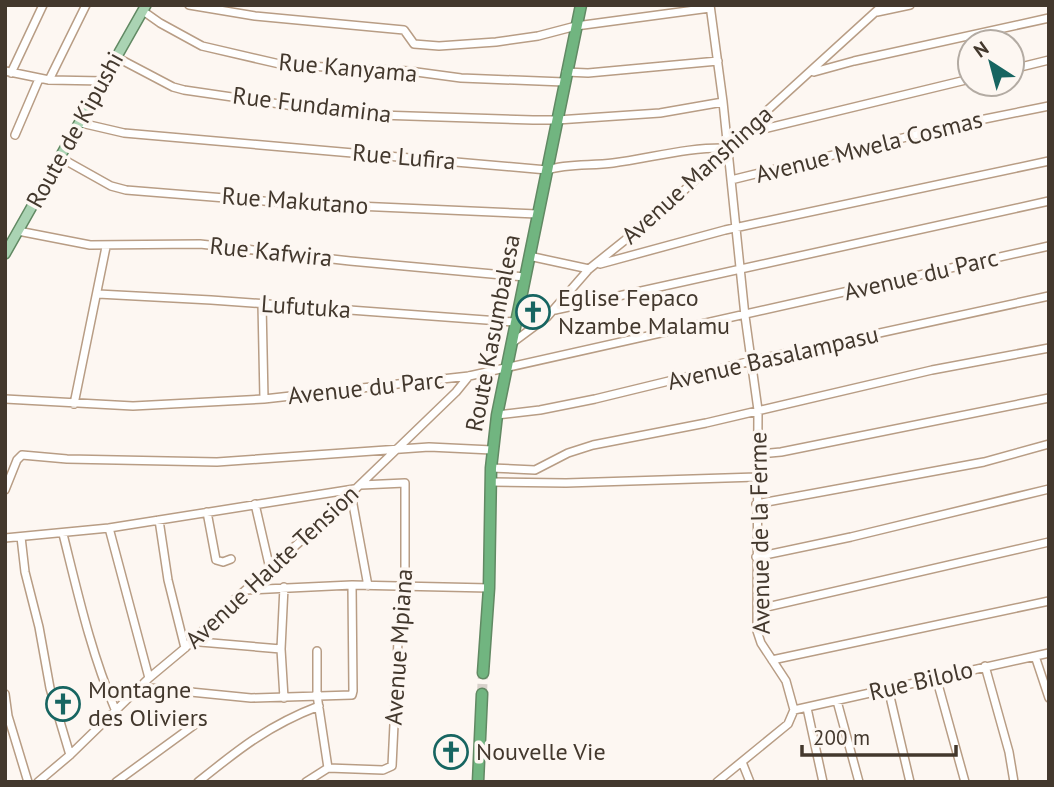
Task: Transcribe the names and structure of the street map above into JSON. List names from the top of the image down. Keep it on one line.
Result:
{"streets":{"highway":["Route Kasumbalesa"],"main road":["Route de Kipushi"],"street":["Rue Kanyama","Rue Fundamina","Avenue Mwela Cosmas","Rue Lufira","Avenue Manshinga","Rue Makutano","Rue Kafwira","Avenue du Parc","Lufutuka","Avenue Basalampasu","Avenue de la Ferme","Avenue Haute Tension","Avenue Mpiana","Rue Bilolo"]},"crossings":[["Rue Kanyama","Route de Kipushi"],["Rue Kanyama","Route Kasumbalesa"],["Rue Fundamina","Route de Kipushi"],["Rue Fundamina","Route Kasumbalesa"],["Route de Kipushi","Rue Lufira"],["Route de Kipushi","Rue Makutano"],["Route de Kipushi","Rue Kafwira"],["Avenue Mwela Cosmas","Avenue de la Ferme"],["Rue Lufira","Avenue Manshinga"],["Rue Lufira","Route Kasumbalesa"],["Rue Lufira","Avenue de la Ferme"],["Avenue Manshinga","Route Kasumbalesa"],["Avenue Manshinga","Avenue de la Ferme"],["Rue Makutano","Route Kasumbalesa"],["Rue Kafwira","Route Kasumbalesa"],["Avenue du Parc","Route Kasumbalesa"],["Avenue du Parc","Avenue de la Ferme"],["Avenue du Parc","Avenue Haute Tension"],["Lufutuka","Route Kasumbalesa"],["Route Kasumbalesa","Avenue Basalampasu"],["Avenue Basalampasu","Avenue de la Ferme"],["Avenue de la Ferme","Rue Bilolo"],["Avenue Haute Tension","Avenue Mpiana"]],"places":{"church":["Eglise Fepaco Nzambe Malamu","Montagne des Oliviers","Nouvelle Vie"]},"scale_bar":"200 m","north":"top left"}
